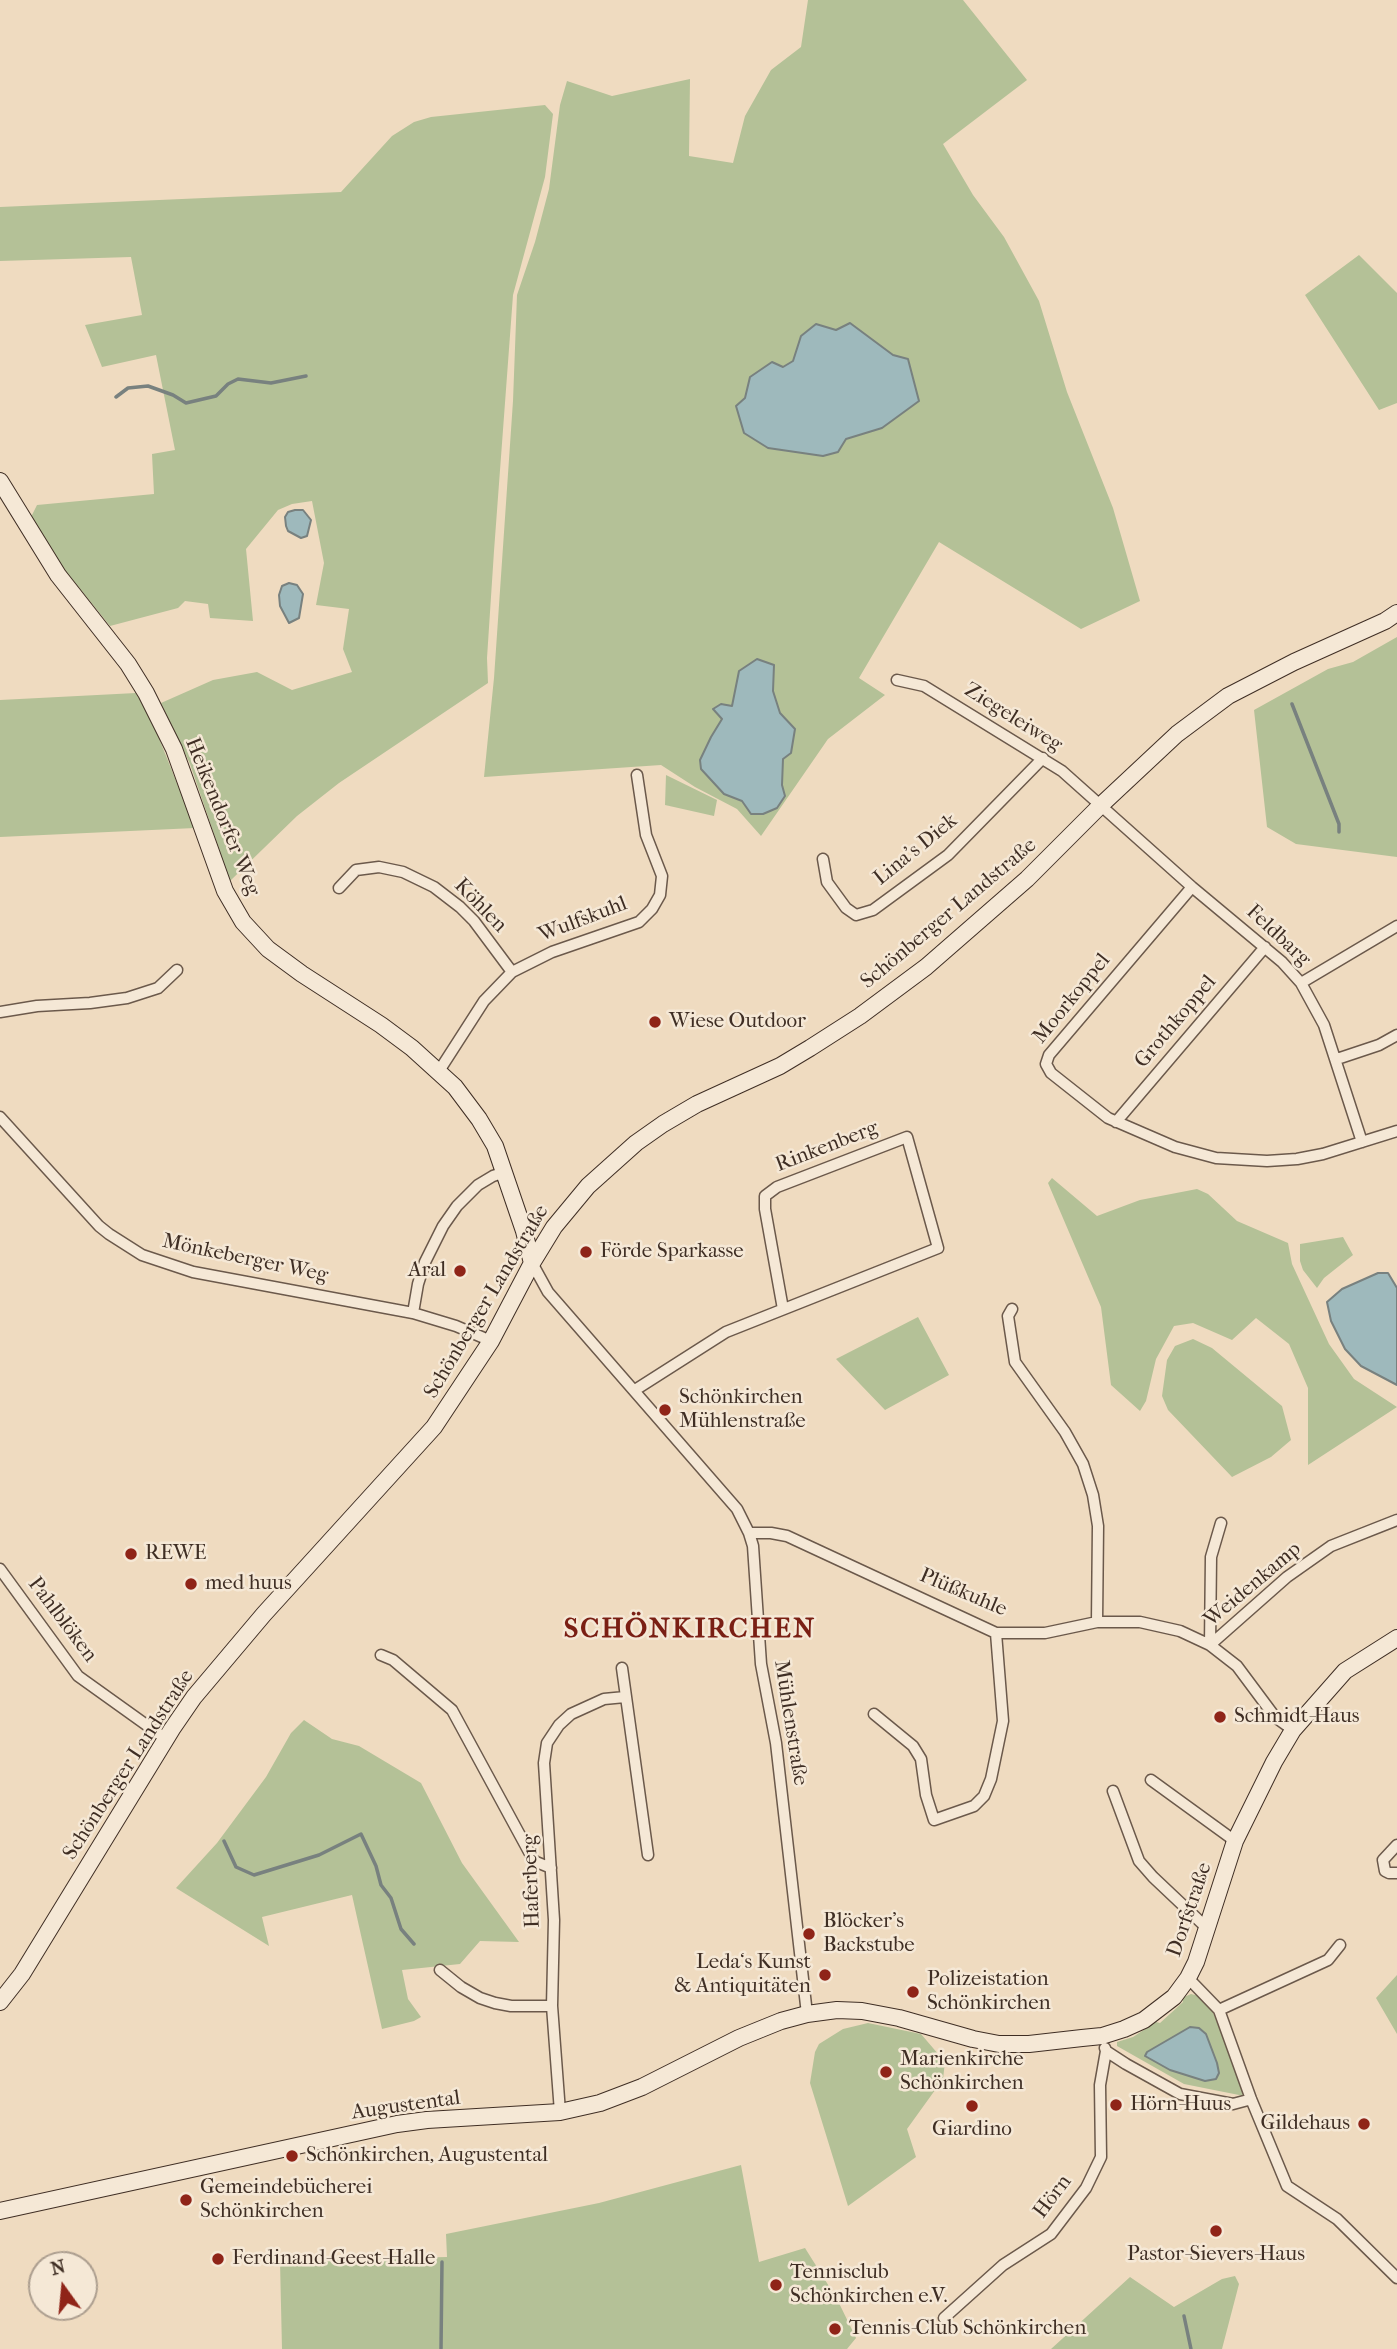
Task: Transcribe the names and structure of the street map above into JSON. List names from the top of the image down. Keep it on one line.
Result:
{"streets":{"street":["Ziegeleiweg","Heikendorfer Weg","Lina's Diek","Köhlen","Schönberger Landstraße","Wulfskuhl","Feldbarg","Moorkoppel","Grothkoppel","Rinkenberg","Mönkeberger Weg","Weidenkamp","Plüßkuhle","Pahlblöken","Mühlenstraße","Haferberg","Dorfstraße","Augustental","Hörn"]},"crossings":[["Ziegeleiweg","Lina's Diek"],["Ziegeleiweg","Schönberger Landstraße"],["Ziegeleiweg","Feldbarg"],["Heikendorfer Weg","Schönberger Landstraße"],["Heikendorfer Weg","Wulfskuhl"],["Heikendorfer Weg","Mühlenstraße"],["Köhlen","Wulfskuhl"],["Schönberger Landstraße","Feldbarg"],["Schönberger Landstraße","Mönkeberger Weg"],["Schönberger Landstraße","Pahlblöken"],["Schönberger Landstraße","Mühlenstraße"],["Feldbarg","Moorkoppel"],["Feldbarg","Grothkoppel"],["Moorkoppel","Grothkoppel"],["Rinkenberg","Mühlenstraße"],["Weidenkamp","Plüßkuhle"],["Plüßkuhle","Mühlenstraße"],["Plüßkuhle","Dorfstraße"],["Mühlenstraße","Dorfstraße"],["Mühlenstraße","Augustental"],["Haferberg","Augustental"],["Dorfstraße","Augustental"],["Dorfstraße","Hörn"]],"districts":["SCHÖNKIRCHEN"],"places":["Wiese Outdoor","Förde Sparkasse","Aral","Schönkirchen Mühlenstraße","REWE","med huus","Schmidt-Haus","Blöcker's Backstube","Leda‘s Kunst & Antiquitäten","Polizeistation Schönkirchen","Marienkirche Schönkirchen","Hörn-Huus","Giardino","Gildehaus","Schönkirchen, Augustental","Gemeindebücherei Schönkirchen","Pastor-Sievers-Haus","Ferdinand-Geest-Halle","Tennisclub Schönkirchen e.V.","Tennis-Club Schönkirchen"],"north":"top"}
